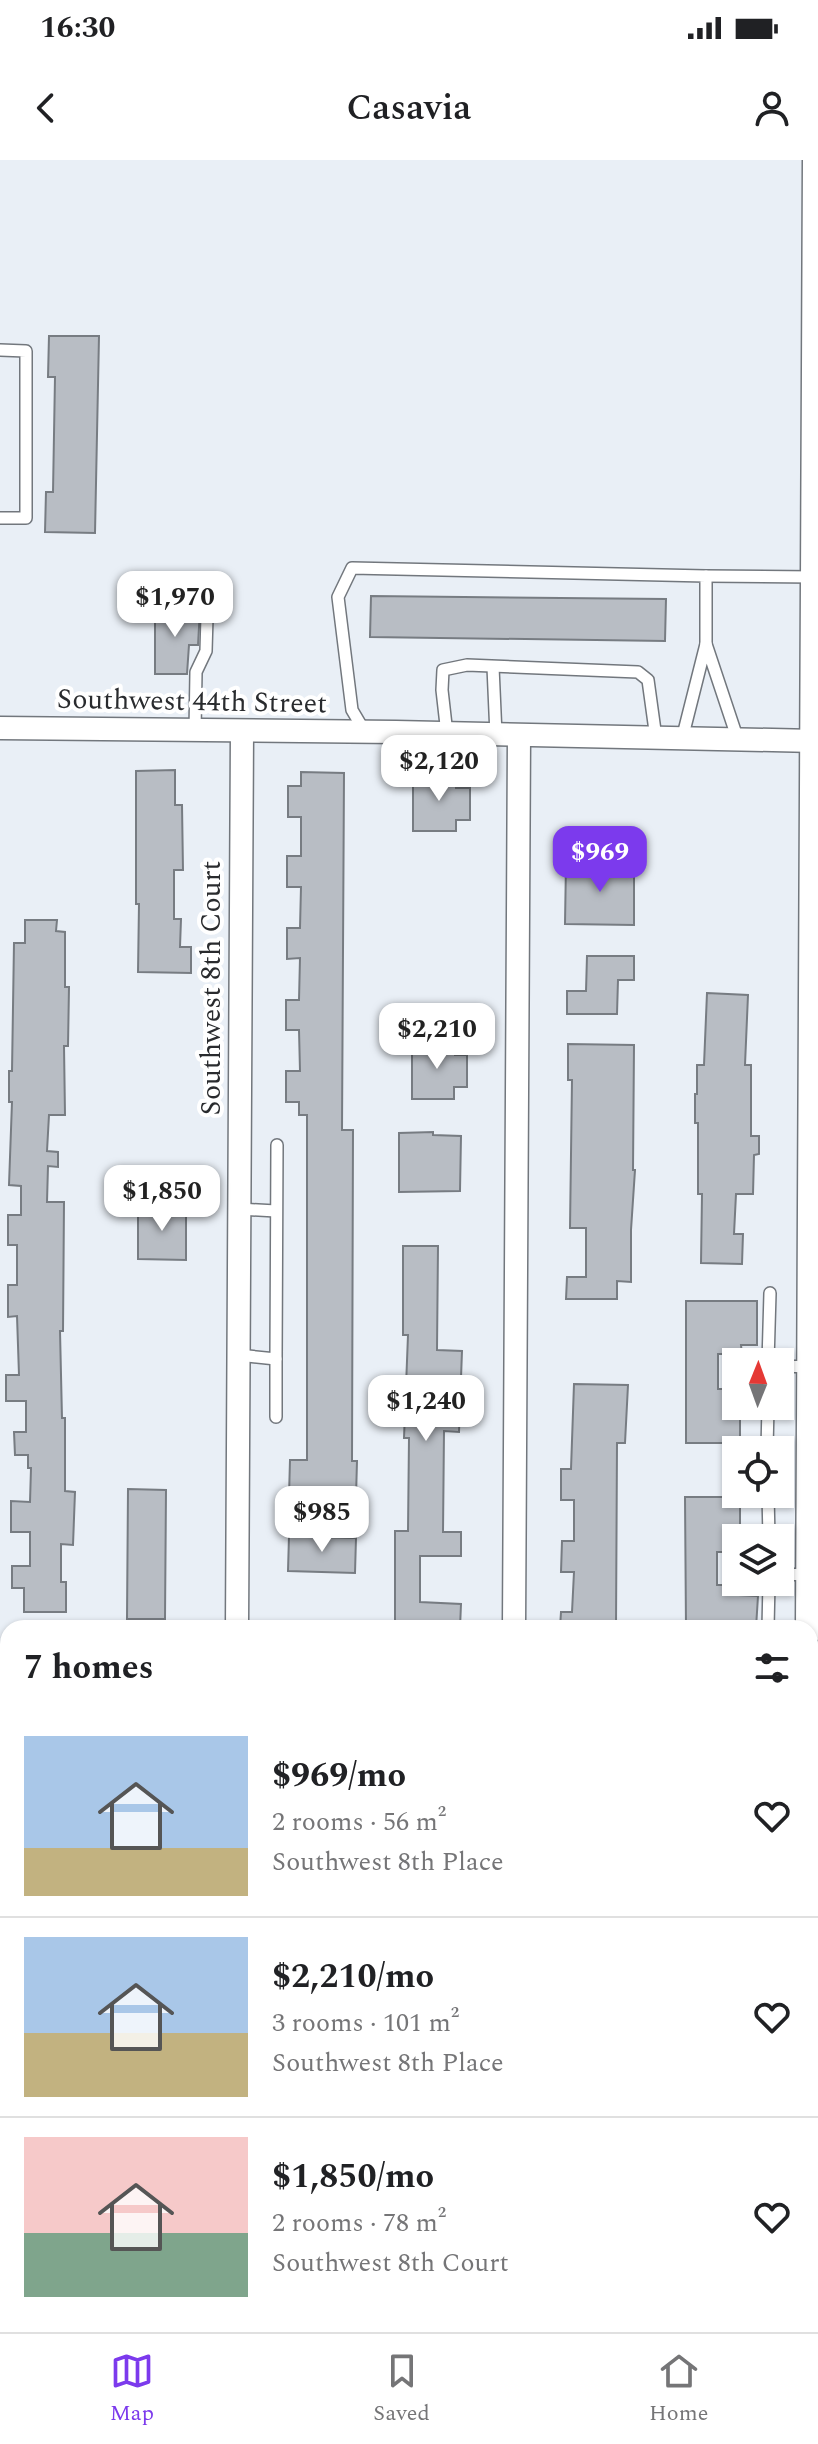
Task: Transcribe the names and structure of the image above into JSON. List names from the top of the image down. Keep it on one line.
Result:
{"streets":{"street":["Southwest 44th Street","Southwest 8th Court"]},"crossings":[["Southwest 44th Street","Southwest 8th Court"]],"north":"top","page":{"status":"16:30","header":"Casavia","price":["$1,970","$2,120","$969","$2,210","$1,850","$1,240","$985"],"heading":"7 homes","list":[{"name":"$969/mo","note":"2 rooms · 56 m² · Southwest 8th Place"},{"name":"$2,210/mo","note":"3 rooms · 101 m² · Southwest 8th Place"},{"name":"$1,850/mo","note":"2 rooms · 78 m² · Southwest 8th Court"}],"tabs":["Map","Saved","Home"]}}
